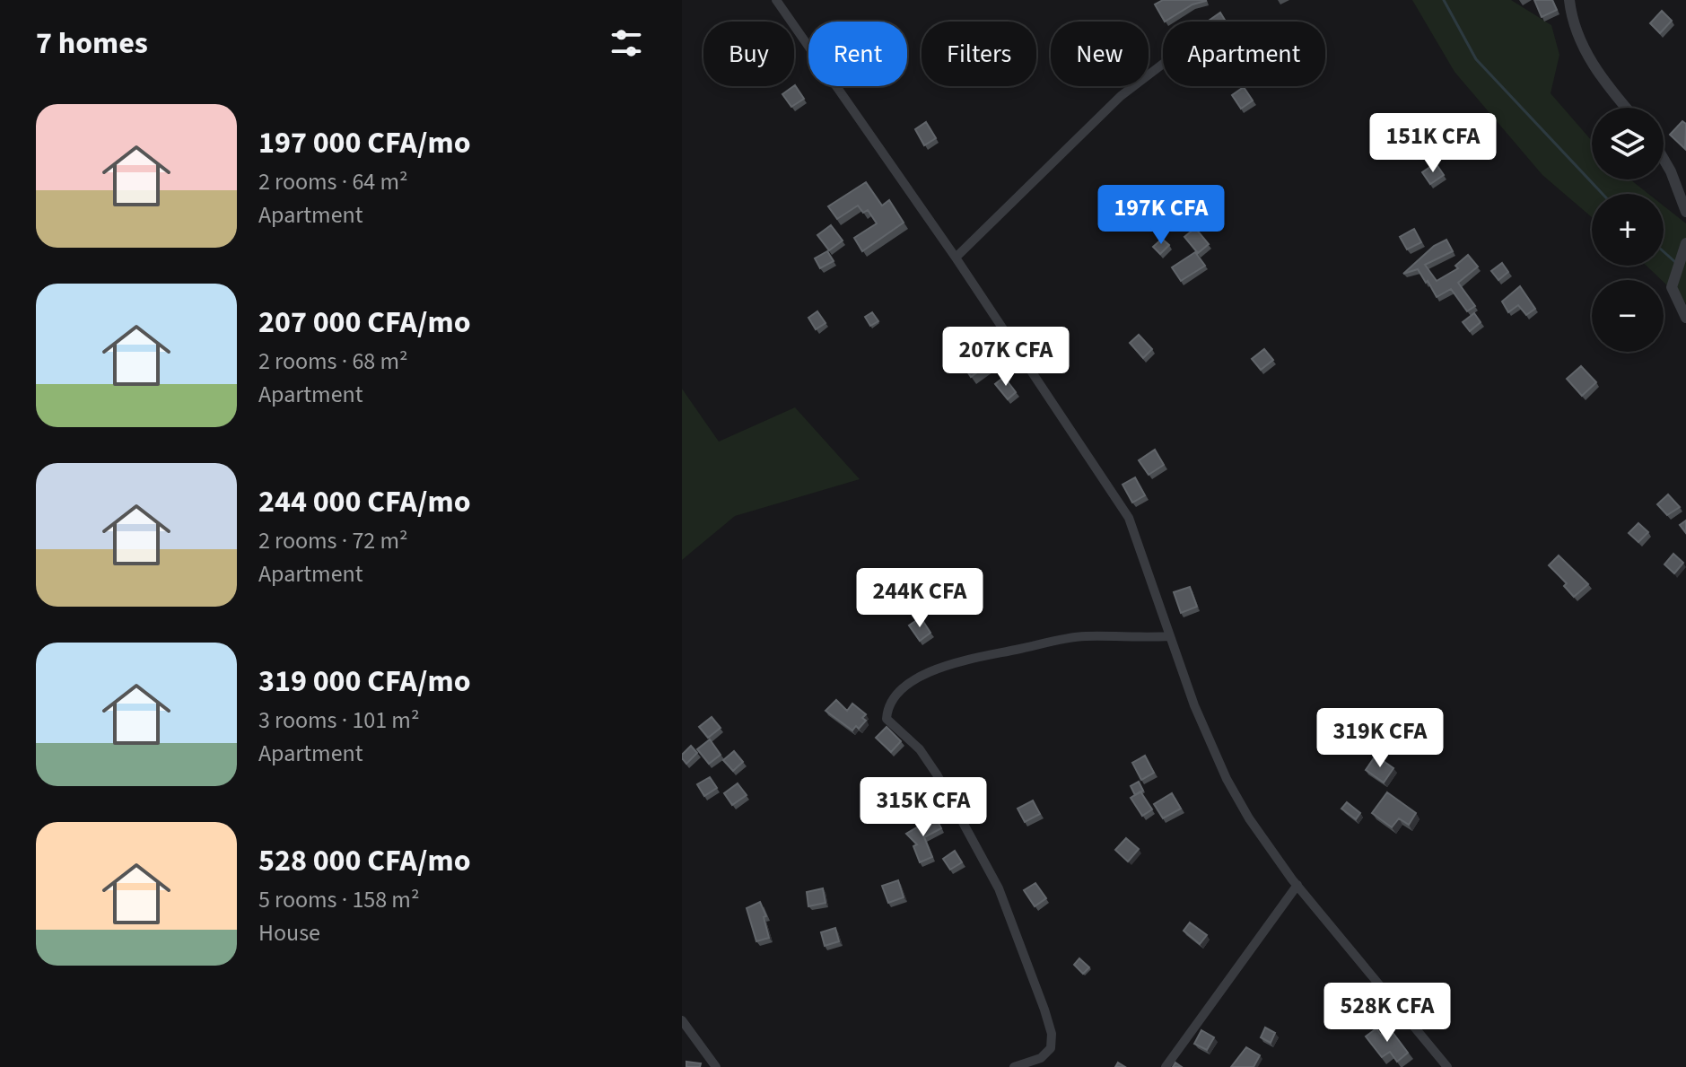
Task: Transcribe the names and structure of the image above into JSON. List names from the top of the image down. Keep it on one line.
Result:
{"page":{"heading":"7 homes","chip":["Buy","Rent","Filters","New","Apartment"],"list":[{"name":"197 000 CFA/mo","note":"2 rooms · 64 m² · Apartment"},{"name":"207 000 CFA/mo","note":"2 rooms · 68 m² · Apartment"},{"name":"244 000 CFA/mo","note":"2 rooms · 72 m² · Apartment"},{"name":"319 000 CFA/mo","note":"3 rooms · 101 m² · Apartment"},{"name":"528 000 CFA/mo","note":"5 rooms · 158 m² · House"}],"map_buttons":["+","−"],"price":["151K CFA","197K CFA","207K CFA","244K CFA","319K CFA","315K CFA","528K CFA"]}}
